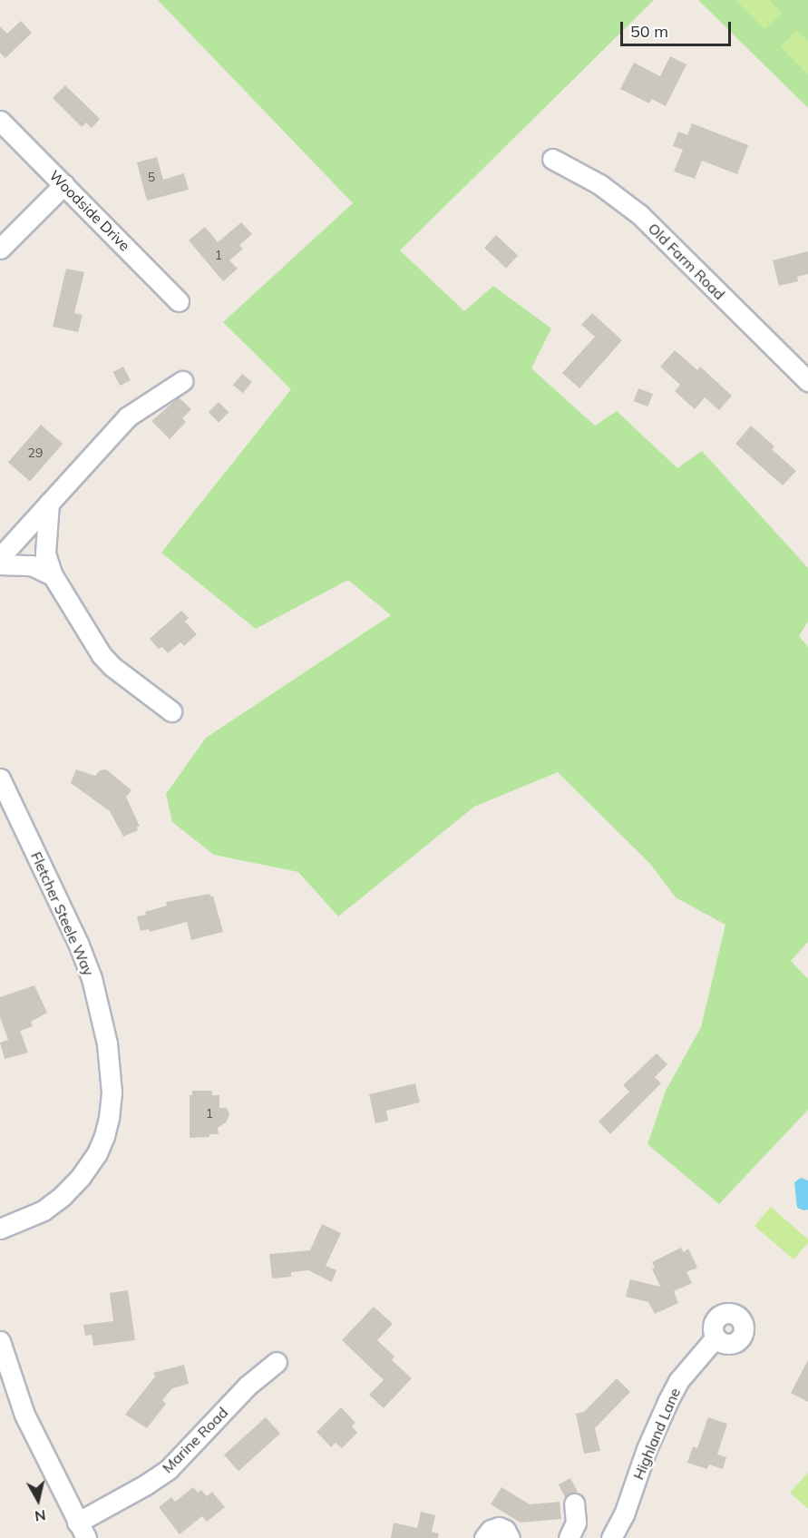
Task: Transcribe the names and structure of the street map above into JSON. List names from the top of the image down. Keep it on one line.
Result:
{"streets":{"street":["Woodside Drive","Old Farm Road","Fletcher Steele Way","Highland Lane","Marine Road"]},"house_numbers":["5","1","29","1"],"scale_bar":"50 m","north":"bottom"}
